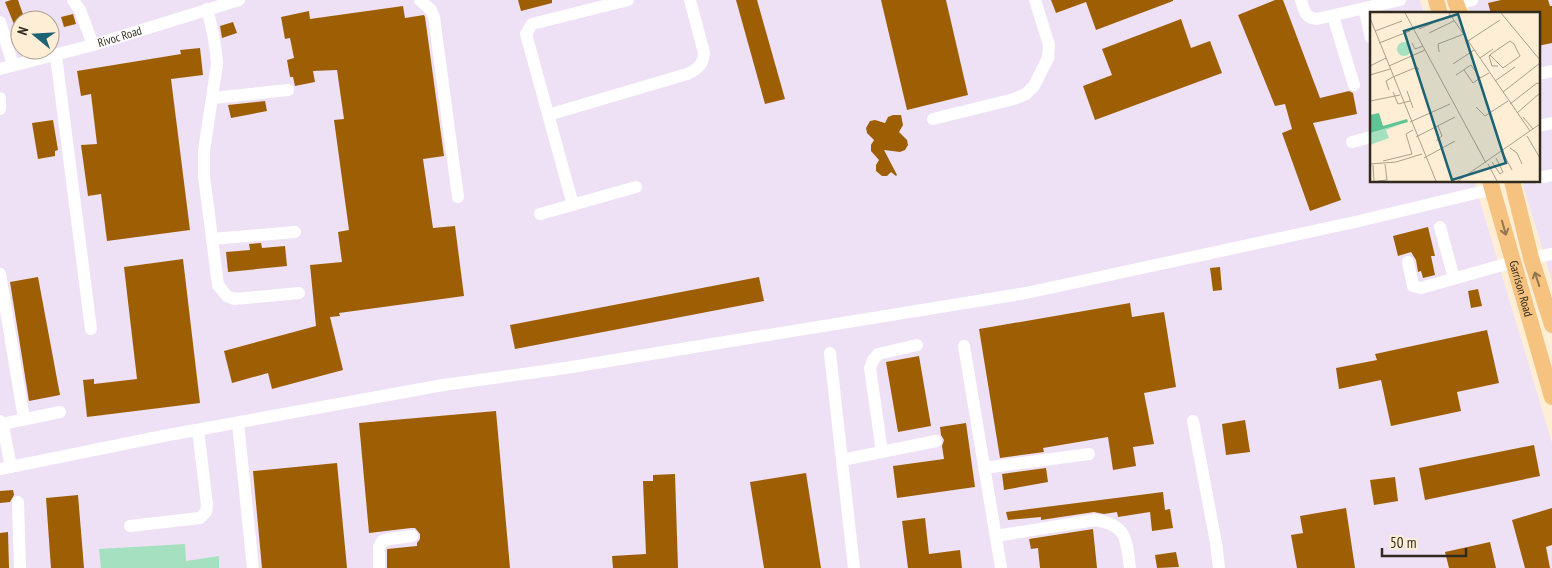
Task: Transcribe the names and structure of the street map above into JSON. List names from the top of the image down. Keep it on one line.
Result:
{"streets":{"main road":["Garrison Road"],"street":["Rivoc Road"]},"scale_bar":"50 m","north":"left"}
